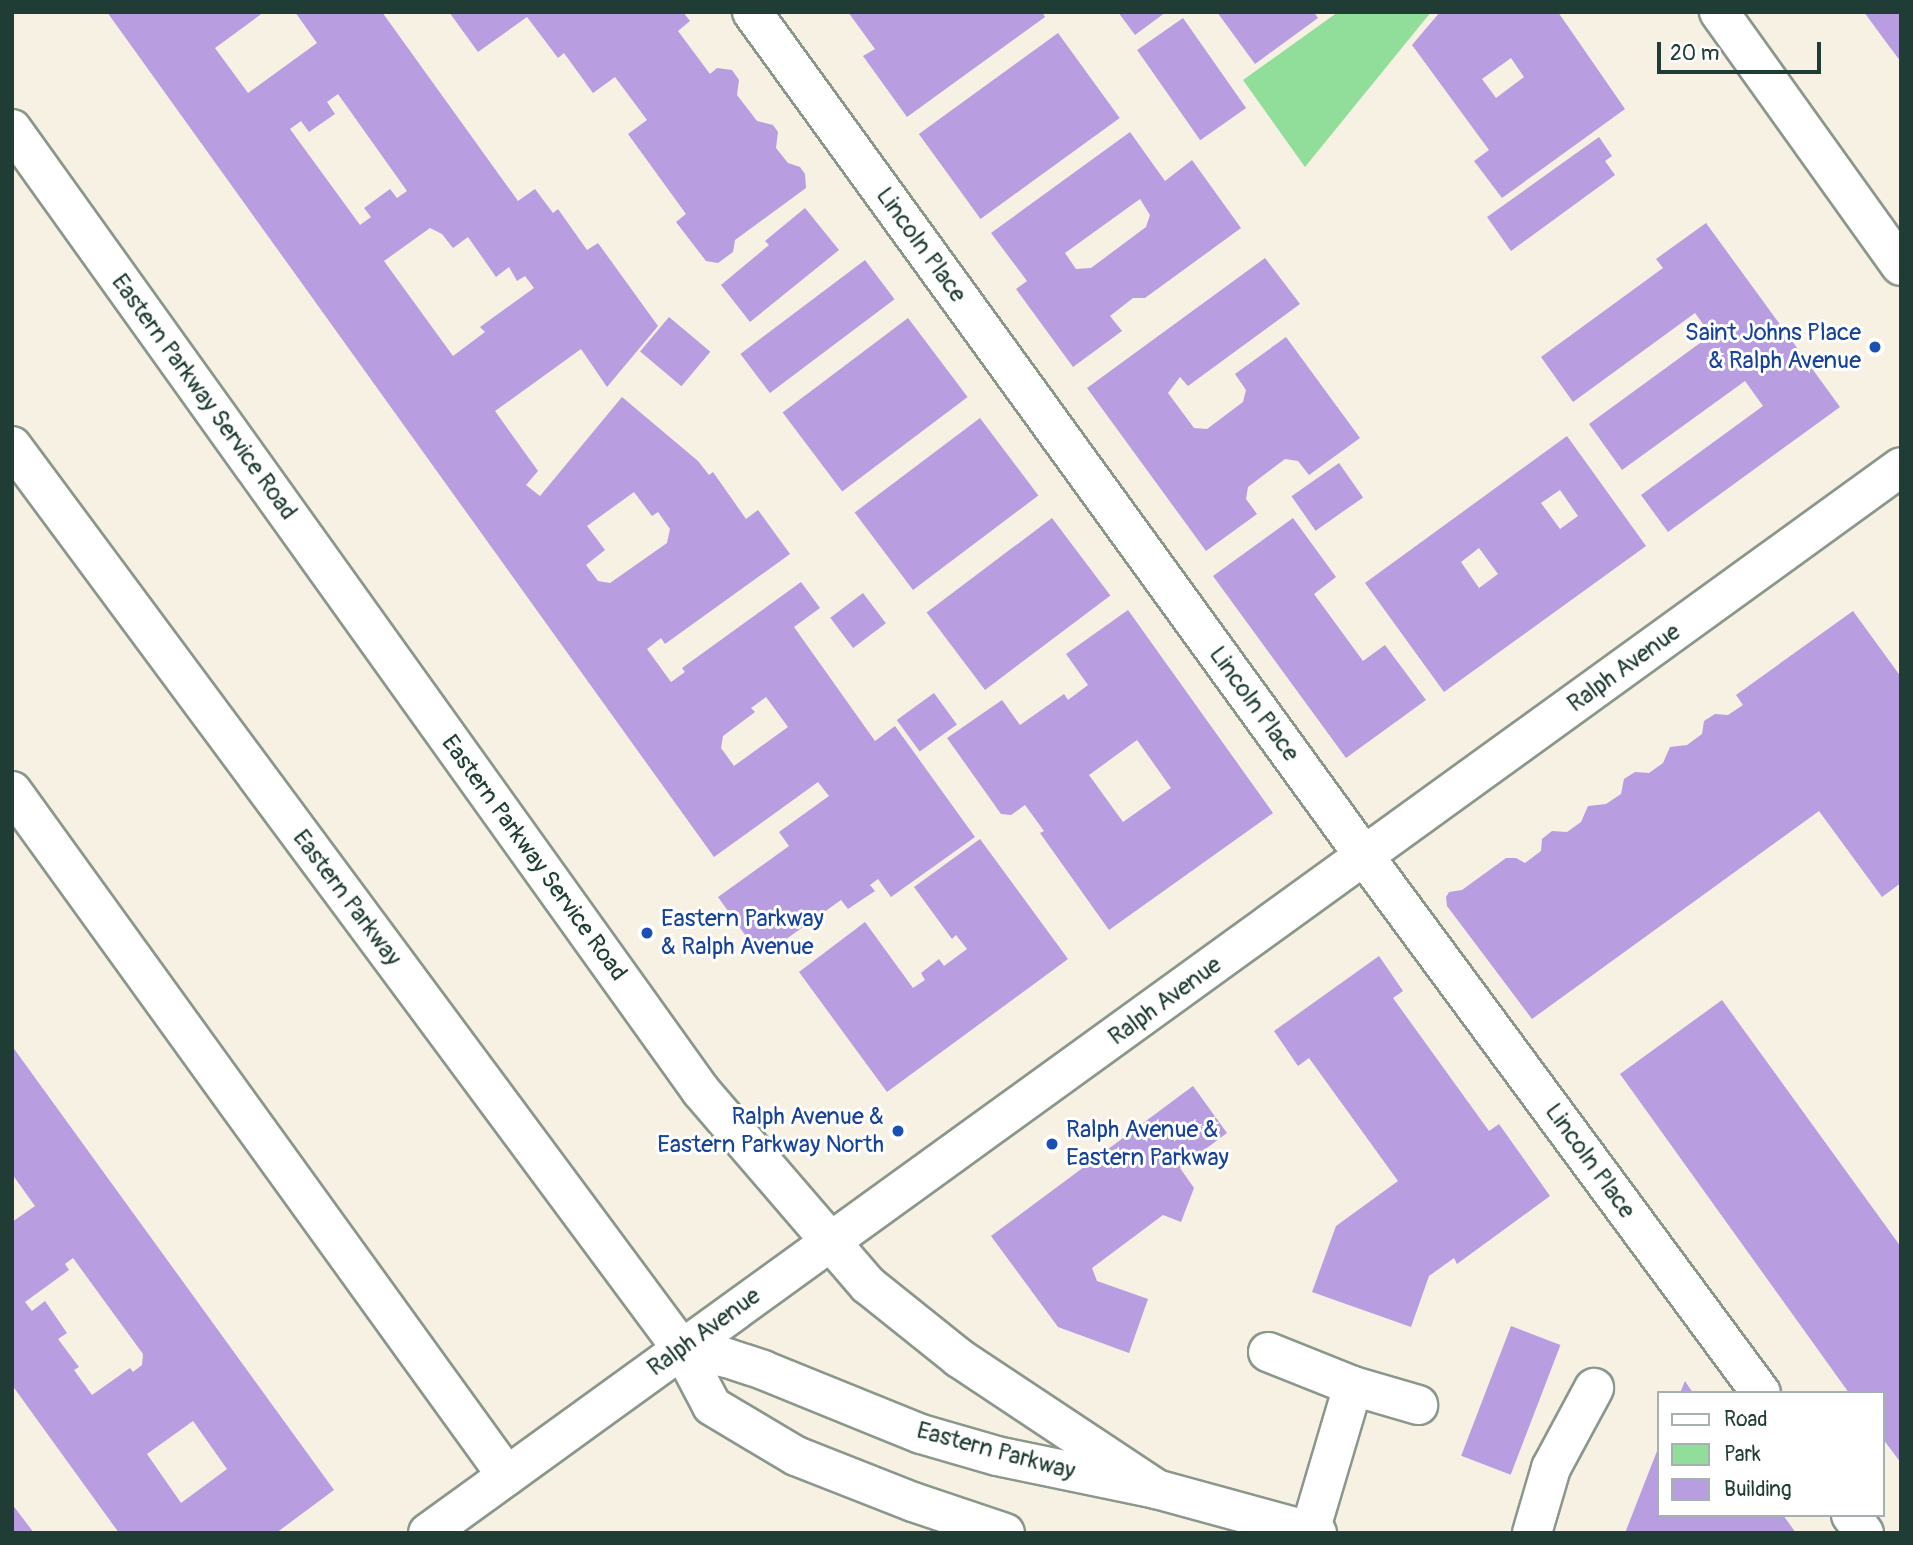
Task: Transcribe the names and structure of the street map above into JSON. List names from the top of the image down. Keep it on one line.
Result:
{"streets":{"street":["Lincoln Place","Eastern Parkway Service Road","Ralph Avenue","Eastern Parkway"]},"crossings":[["Lincoln Place","Ralph Avenue"],["Eastern Parkway Service Road","Ralph Avenue"],["Eastern Parkway Service Road","Eastern Parkway"],["Ralph Avenue","Eastern Parkway"]],"places":["Saint Johns Place & Ralph Avenue","Eastern Parkway & Ralph Avenue","Ralph Avenue & Eastern Parkway North","Ralph Avenue & Eastern Parkway"],"legend":["Road","Park","Building"],"scale_bar":"20 m"}
